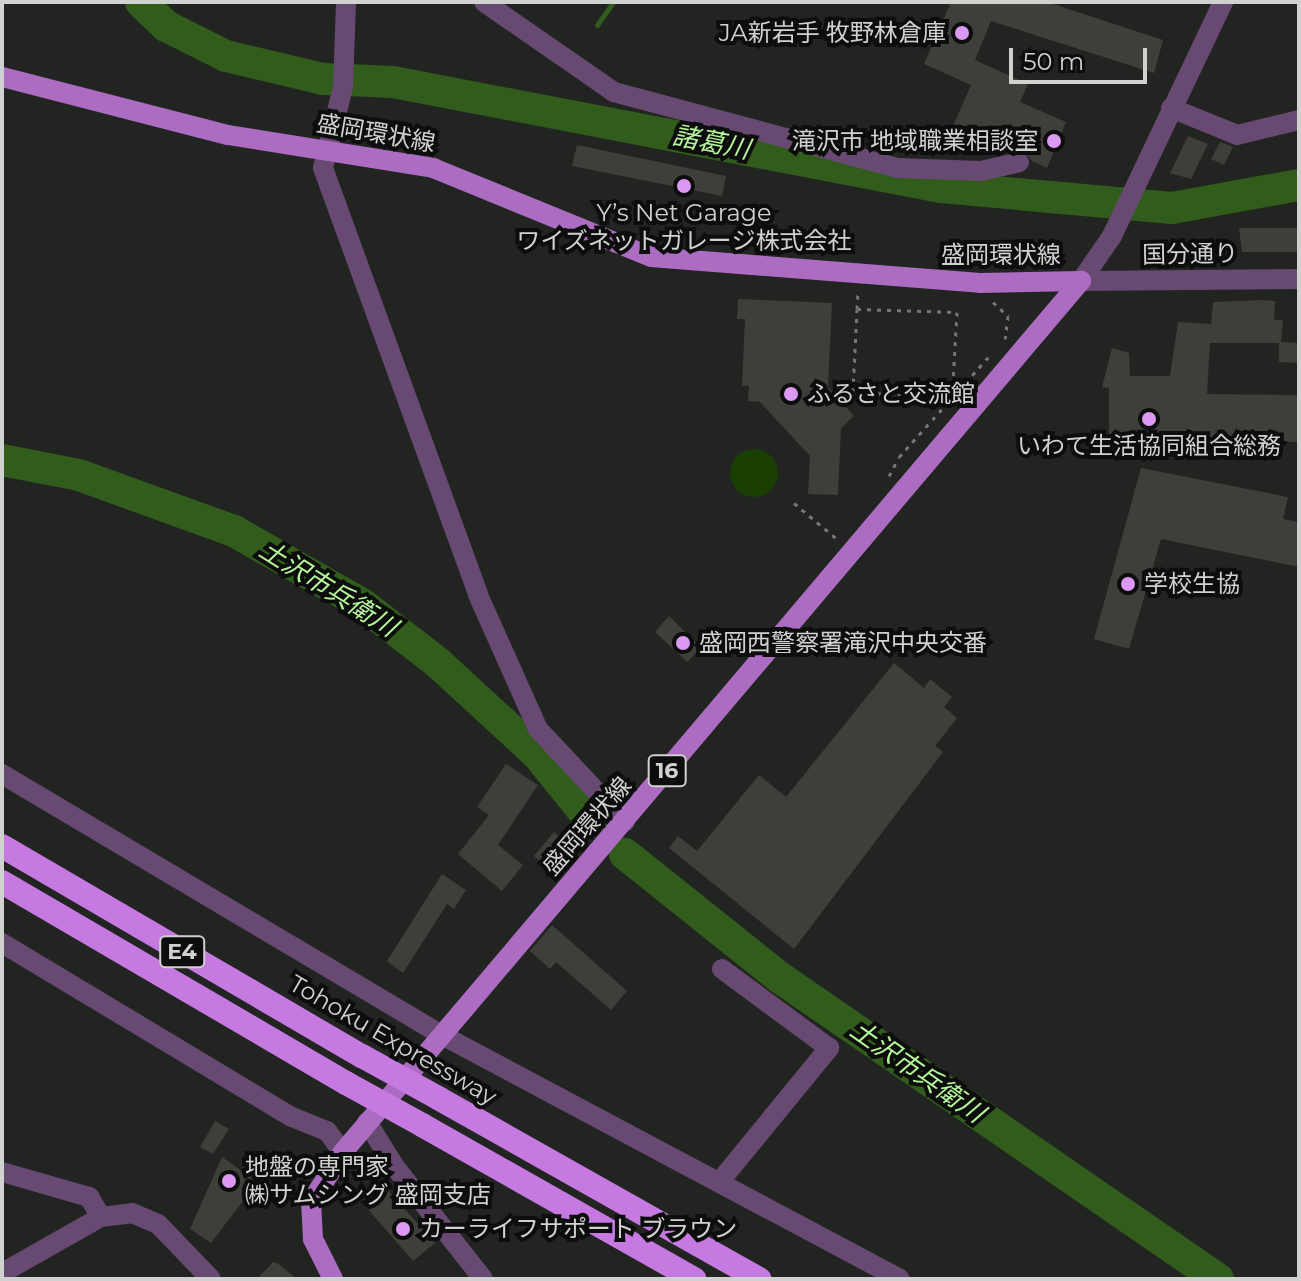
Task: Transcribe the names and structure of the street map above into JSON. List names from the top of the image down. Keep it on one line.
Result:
{"streets":{"highway":["E4","Tohoku Expressway"],"main road":["盛岡環状線","16"],"street":["国分通り"]},"crossings":[["盛岡環状線","国分通り"]],"water":["諸葛川","土沢市兵衛川"],"places":["JA新岩手 牧野林倉庫","滝沢市 地域職業相談室","Y’s Net Garage ワイズネットガレージ株式会社","ふるさと交流館","いわて生活協同組合総務","学校生協","盛岡西警察署滝沢中央交番","地盤の専門家 ㈱サムシング 盛岡支店","カーライフサポート ブラウン"],"scale_bar":"50 m"}
